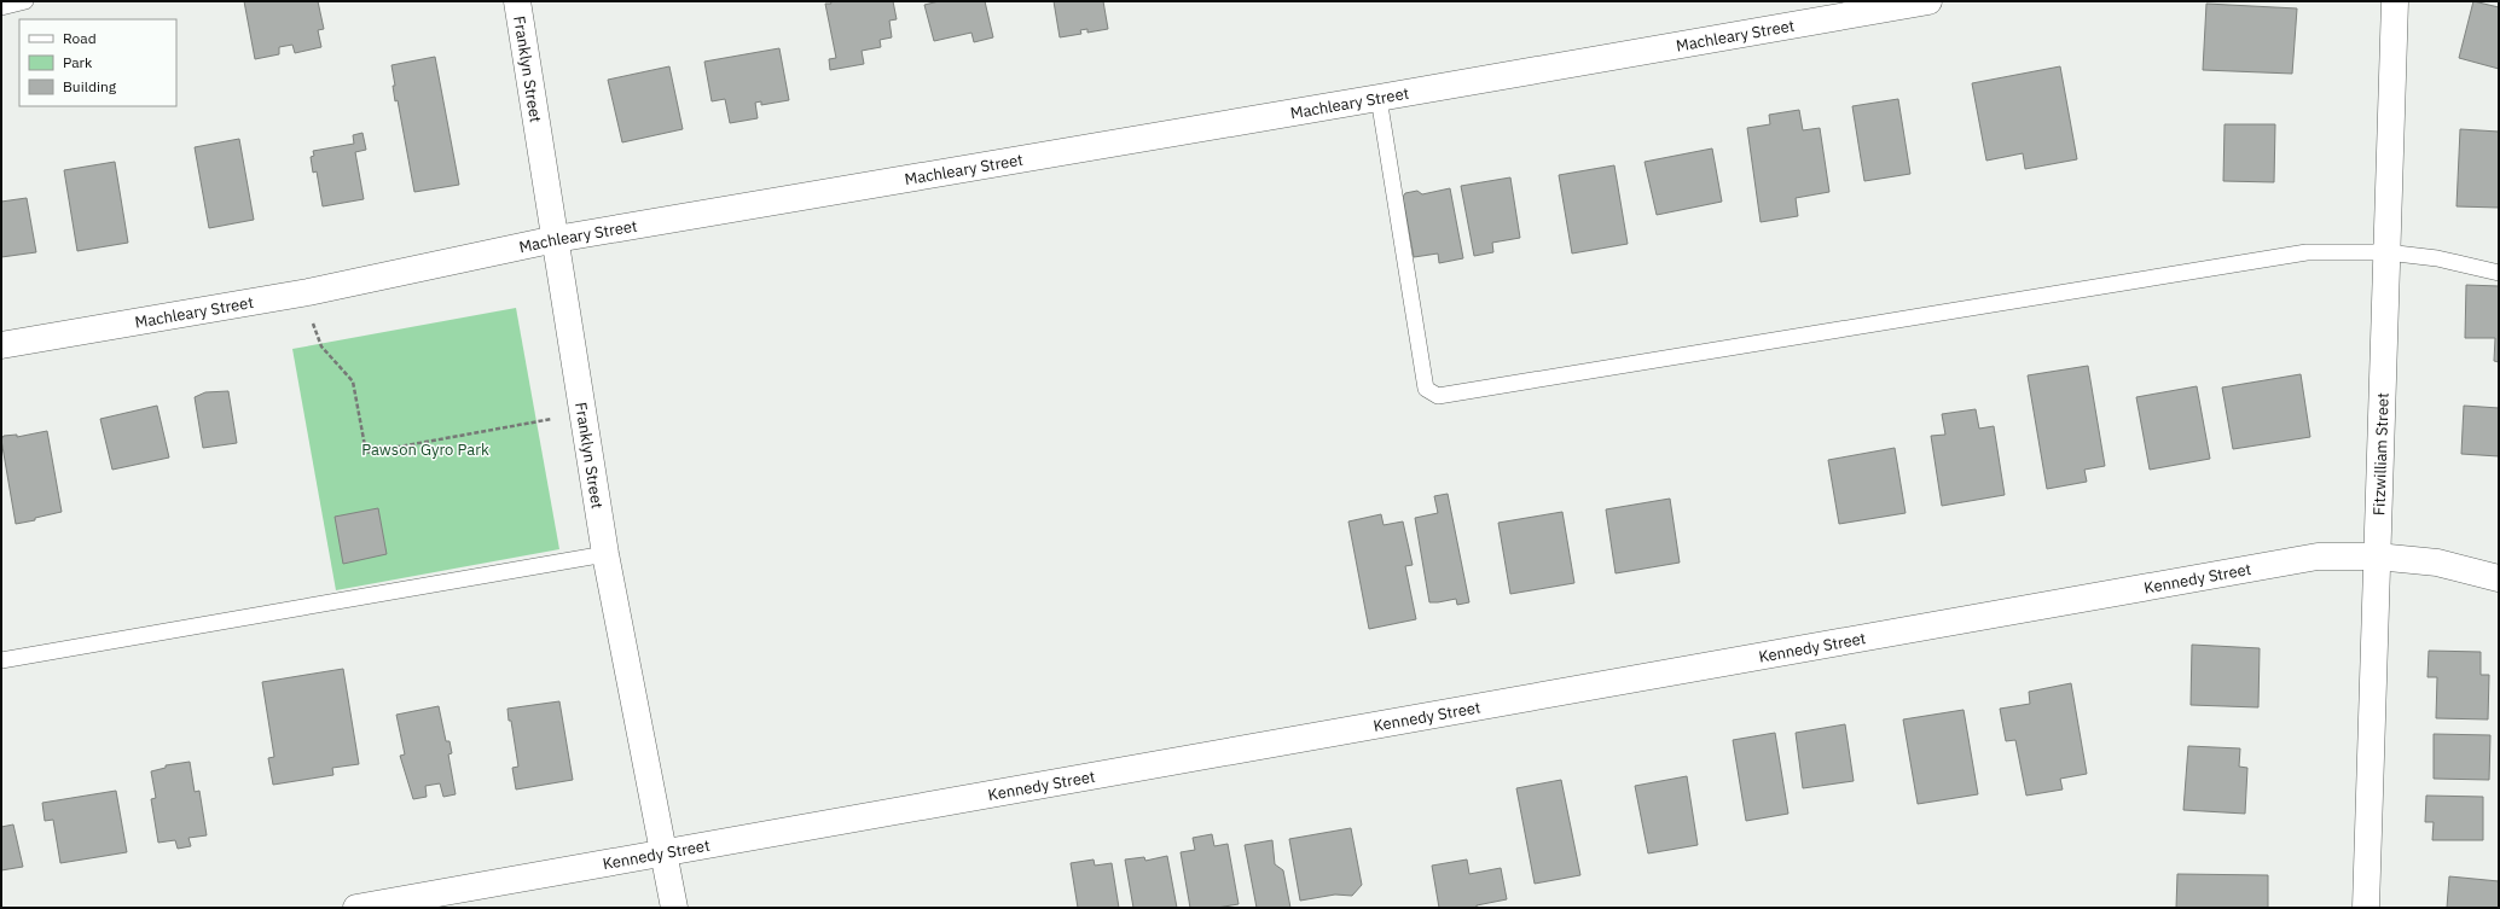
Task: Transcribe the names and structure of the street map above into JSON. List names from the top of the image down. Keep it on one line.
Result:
{"streets":{"street":["Machleary Street","Franklyn Street","Fitzwilliam Street","Kennedy Street"]},"crossings":[["Machleary Street","Franklyn Street"],["Franklyn Street","Kennedy Street"],["Fitzwilliam Street","Kennedy Street"]],"parks":["Pawson Gyro Park"],"legend":["Road","Park","Building"]}
